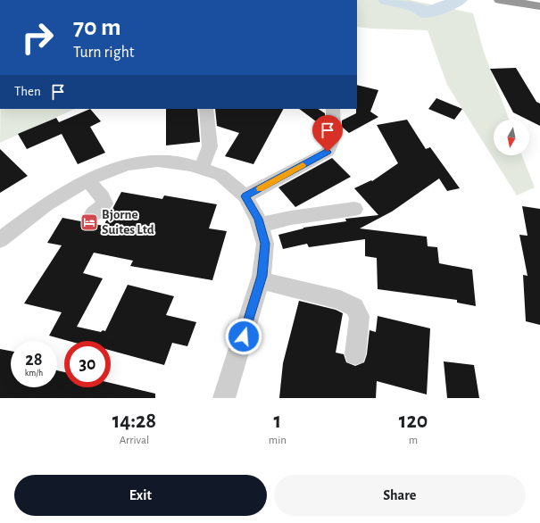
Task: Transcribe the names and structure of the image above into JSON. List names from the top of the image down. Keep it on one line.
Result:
{"places":{"hotel":["Bjorne Suites Ltd"]},"north":"bottom","page":{"turn":["70 m","Turn right"],"then":"Then","speed":"28 km/h","limit":"30","eta":["14:28","Arrival","1","min","120","m"],"buttons":["Exit","Share"]}}
